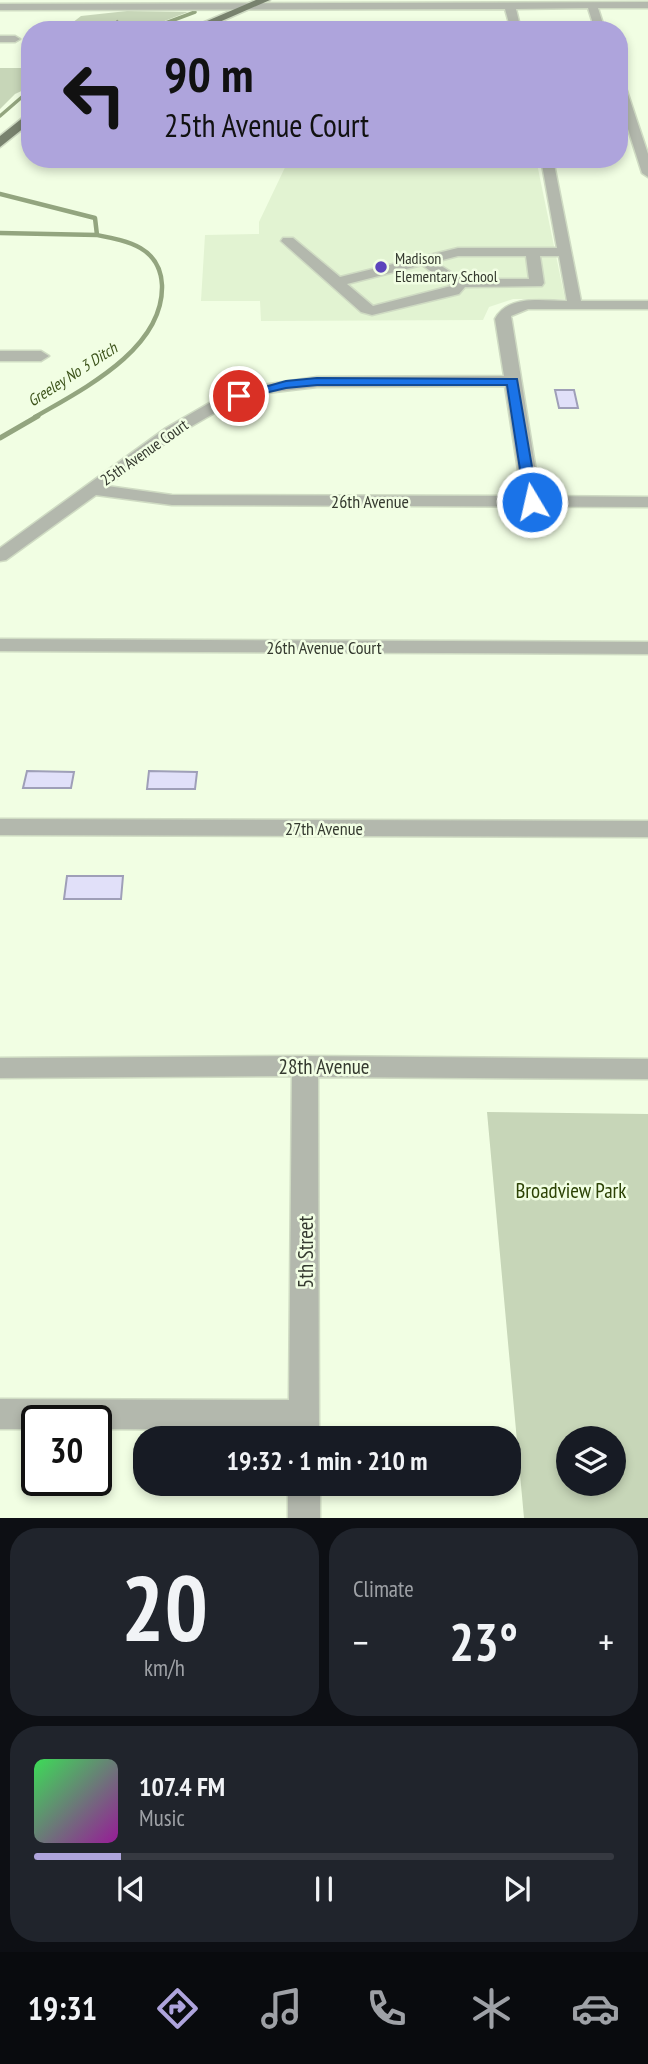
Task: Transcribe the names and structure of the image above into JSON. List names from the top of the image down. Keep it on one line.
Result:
{"streets":{"street":["25th Avenue Court","26th Avenue","26th Avenue Court","27th Avenue","28th Avenue","5th Street"]},"crossings":[["25th Avenue Court","26th Avenue"],["28th Avenue","5th Street"]],"water":["Greeley No 3 Ditch"],"parks":["Broadview Park"],"places":["Madison Elementary School"],"page":{"turn":["90 m","25th Avenue Court"],"limit":"30","trip":"19:32 · 1 min · 210 m","tile":[["20","km/h"],"Climate"],"heat":["−","23°","+"],"song":["107.4 FM","Music"],"tabs":"19:31"}}
